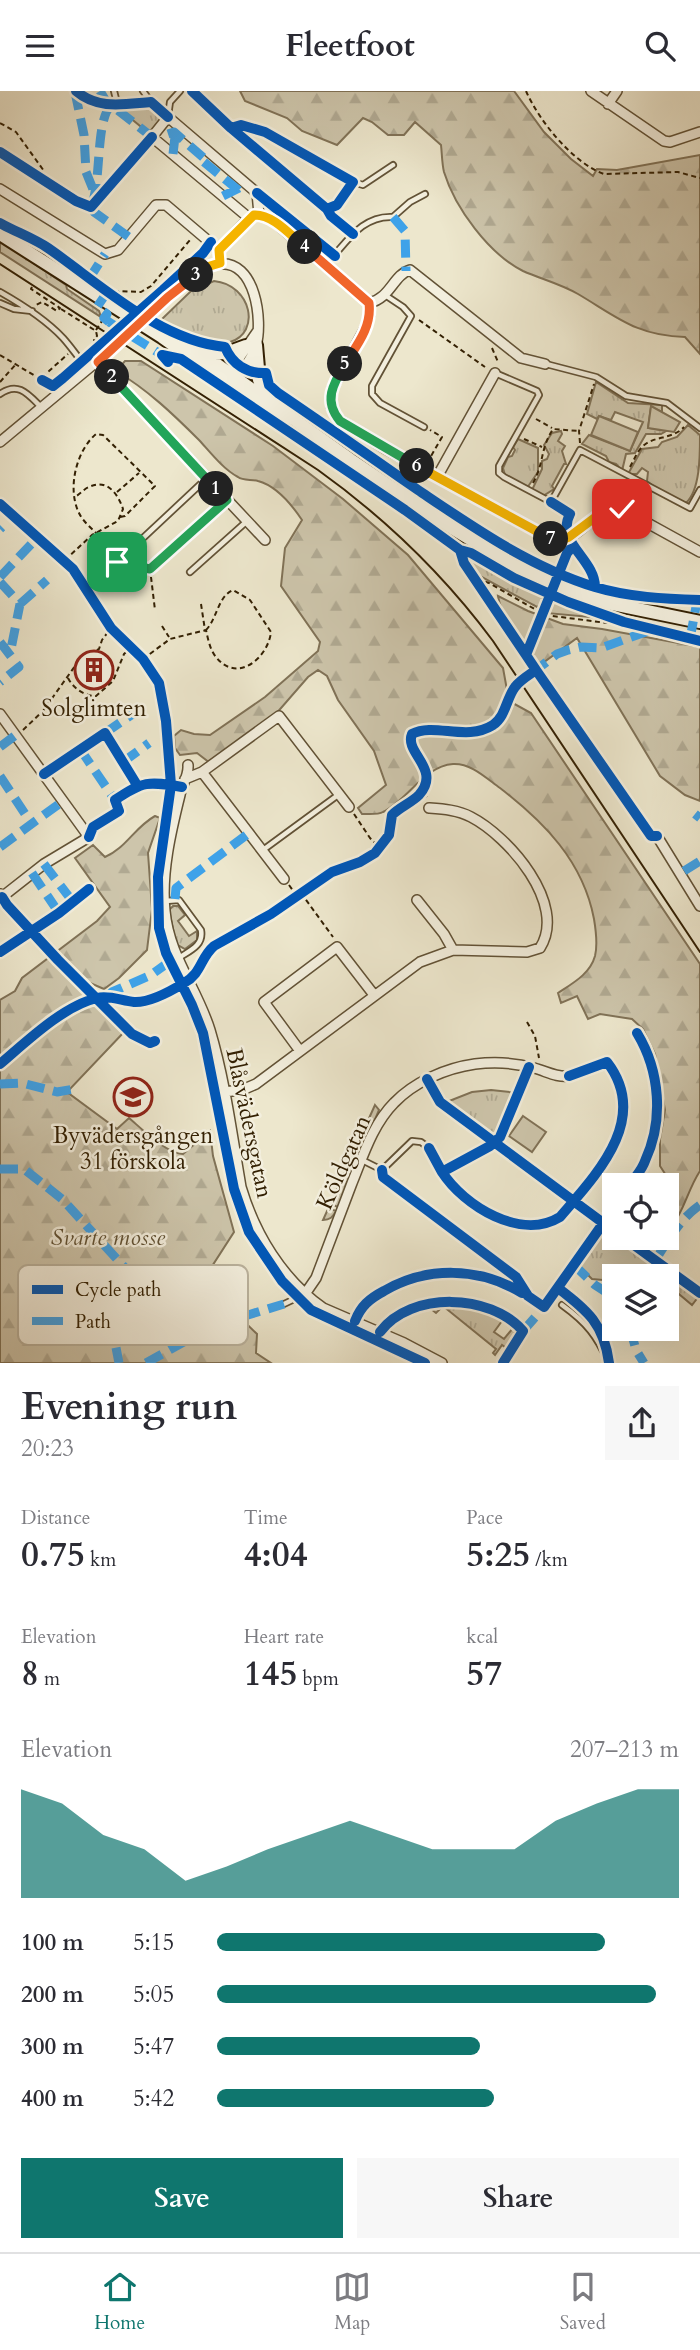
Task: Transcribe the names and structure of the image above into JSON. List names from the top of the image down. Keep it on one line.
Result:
{"streets":{"street":["Blåsvädersgatan","Köldgatan"]},"crossings":[["Blåsvädersgatan","Köldgatan"]],"parks":["Svarte mosse"],"places":{"building":["Solglimten"],"school or university":["Byvädersgången 31 förskola"]},"legend":["Cycle path","Path"],"page":{"header":"Fleetfoot","pins":["4","3","5","2","6","1","7"],"heading":["Evening run","20:23"],"stats":[["Distance","0.75 km"],["Time","4:04"],["Pace","5:25 /km"],["Elevation","8 m"],["Heart rate","145 bpm"],["kcal","57"]],"chart":["Elevation","207–213 m"],"list":[{"name":"100 m","note":"5:15"},{"name":"200 m","note":"5:05"},{"name":"300 m","note":"5:47"},{"name":"400 m","note":"5:42"}],"buttons":["Save","Share"],"tabs":["Home","Map","Saved"]}}
